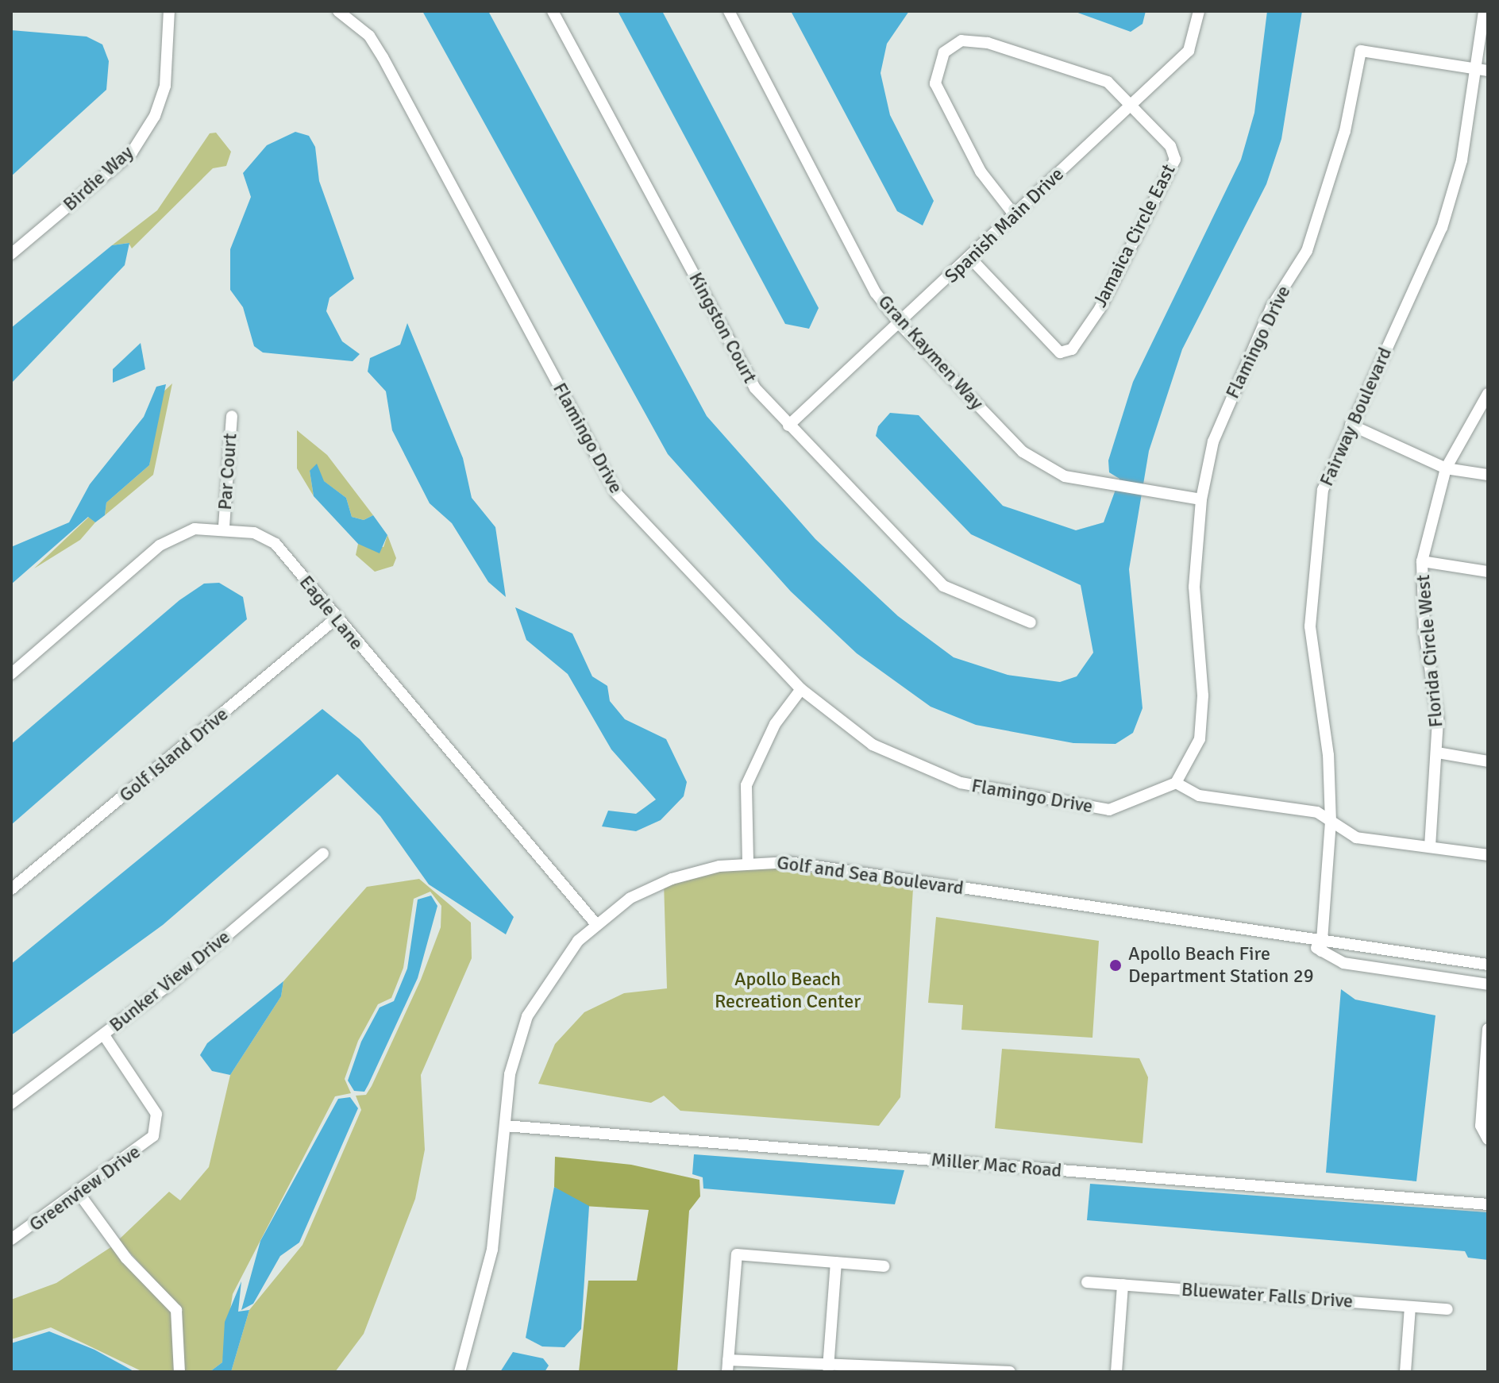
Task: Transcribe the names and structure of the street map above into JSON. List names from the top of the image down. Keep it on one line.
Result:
{"streets":{"street":["Birdie Way","Spanish Main Drive","Jamaica Circle East","Kingston Court","Flamingo Drive","Gran Kaymen Way","Fairway Boulevard","Par Court","Eagle Lane","Florida Circle West","Golf Island Drive","Golf and Sea Boulevard","Bunker View Drive","Miller Mac Road","Greenview Drive","Bluewater Falls Drive"]},"crossings":[["Spanish Main Drive","Jamaica Circle East"],["Spanish Main Drive","Kingston Court"],["Spanish Main Drive","Gran Kaymen Way"],["Flamingo Drive","Gran Kaymen Way"],["Flamingo Drive","Fairway Boulevard"],["Fairway Boulevard","Golf and Sea Boulevard"],["Par Court","Eagle Lane"],["Eagle Lane","Golf Island Drive"],["Eagle Lane","Golf and Sea Boulevard"],["Golf and Sea Boulevard","Miller Mac Road"],["Bunker View Drive","Greenview Drive"]],"parks":["Apollo Beach Recreation Center"],"places":["Apollo Beach Fire Department Station 29"]}
